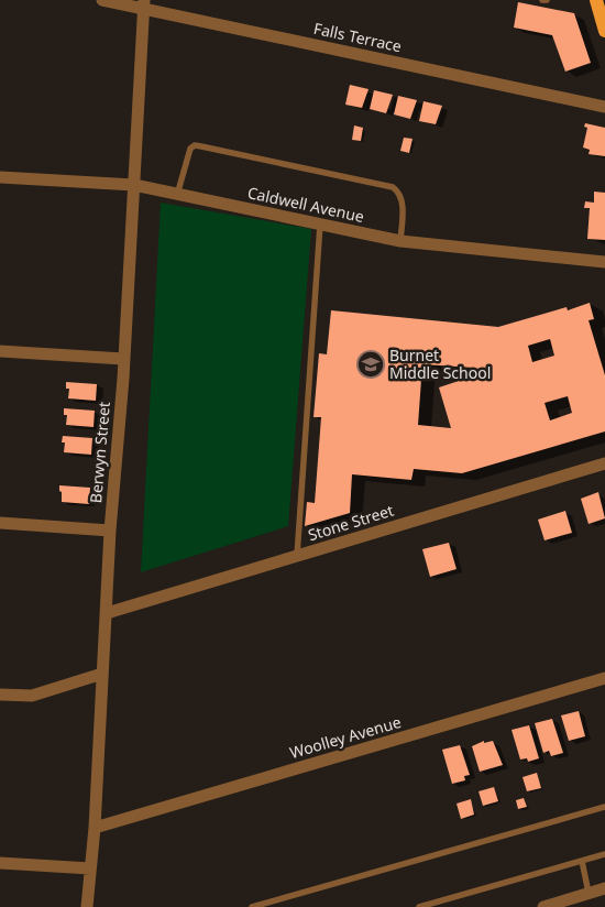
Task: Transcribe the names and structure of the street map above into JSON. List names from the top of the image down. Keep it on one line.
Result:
{"streets":{"street":["Falls Terrace","Caldwell Avenue","Berwyn Street","Stone Street","Woolley Avenue"]},"crossings":[["Falls Terrace","Berwyn Street"],["Caldwell Avenue","Berwyn Street"],["Berwyn Street","Stone Street"],["Berwyn Street","Woolley Avenue"]],"places":{"school or university":["Burnet Middle School"]}}
